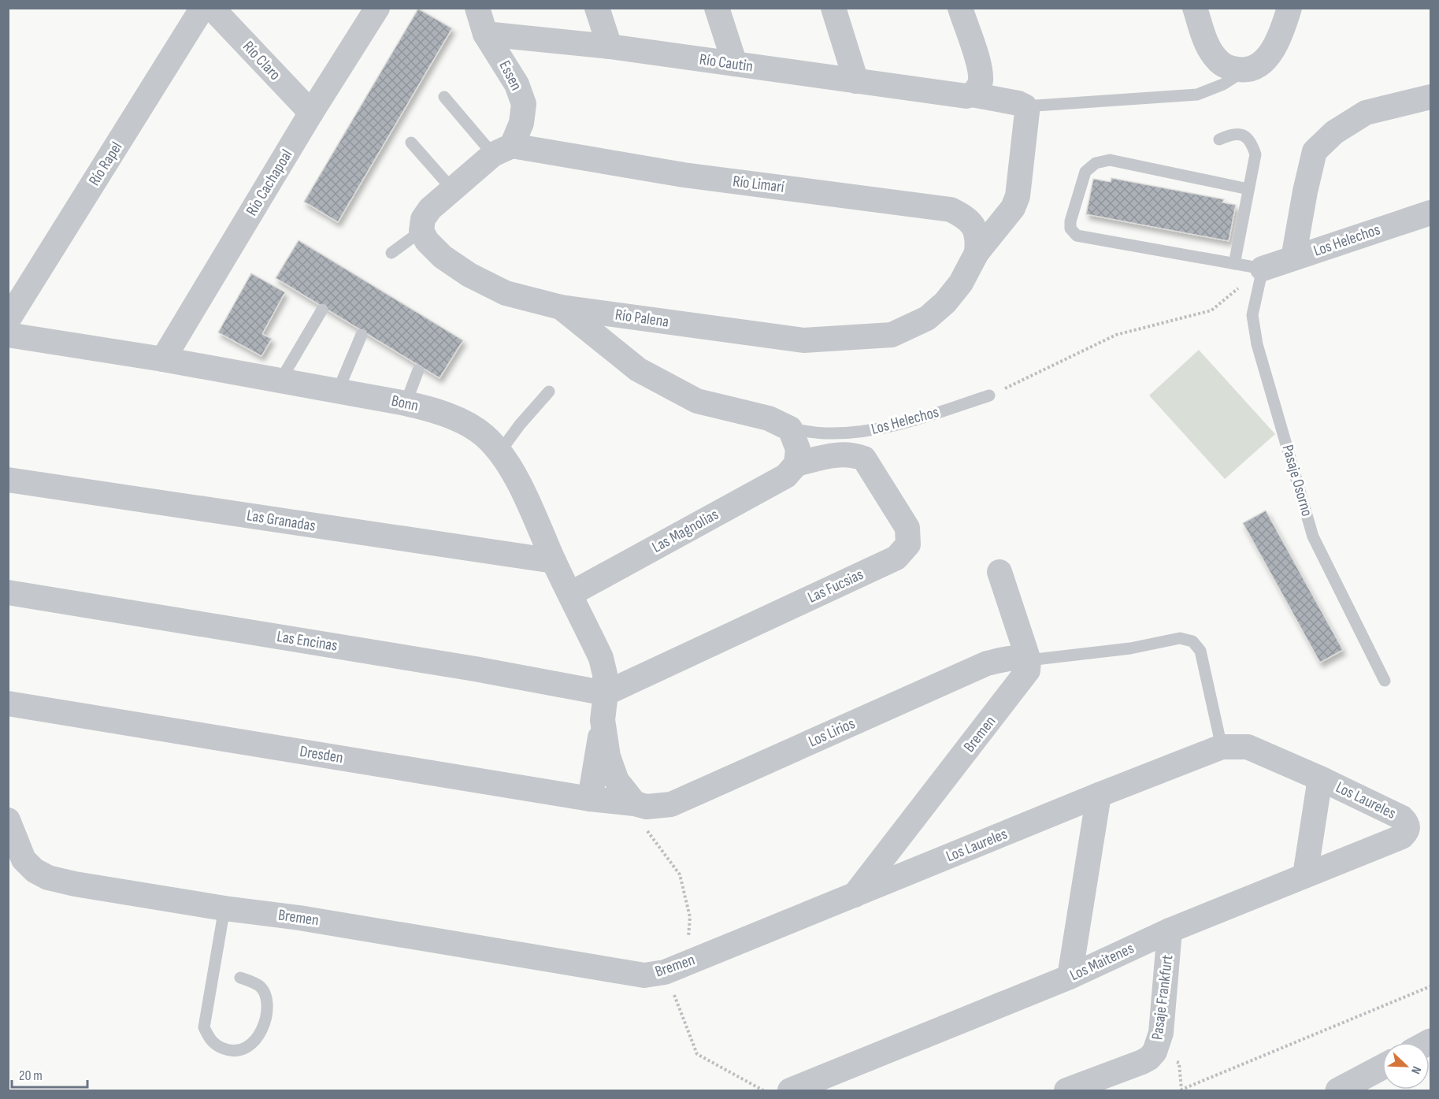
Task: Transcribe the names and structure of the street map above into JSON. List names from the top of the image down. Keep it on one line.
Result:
{"streets":{"street":["Río Claro","Río Cautin","Essen","Río Rapel","Río Cachapoal","Río Limarí","Los Helechos","Río Palena","Bonn","Las Granadas","Las Magnolias","Las Fucsias","Las Encinas","Los Lirios","Bremen","Dresden","Los Laureles","Los Maitenes","Pasaje Frankfurt"],"lane":["Pasaje Osorno"]},"crossings":[["Río Claro","Río Cachapoal"],["Río Cautin","Essen"],["Río Cautin","Río Palena"],["Essen","Río Limarí"],["Río Cachapoal","Bonn"],["Río Limarí","Río Palena"],["Los Helechos","Pasaje Osorno"],["Bonn","Las Granadas"],["Bonn","Las Magnolias"],["Bonn","Las Fucsias"],["Bonn","Las Encinas"],["Bonn","Los Lirios"],["Bonn","Dresden"],["Las Magnolias","Las Fucsias"],["Las Fucsias","Las Encinas"],["Los Lirios","Bremen"],["Los Lirios","Dresden"],["Bremen","Los Laureles"],["Los Laureles","Los Maitenes"],["Los Maitenes","Pasaje Frankfurt"]],"scale_bar":"20 m","north":"bottom right"}
